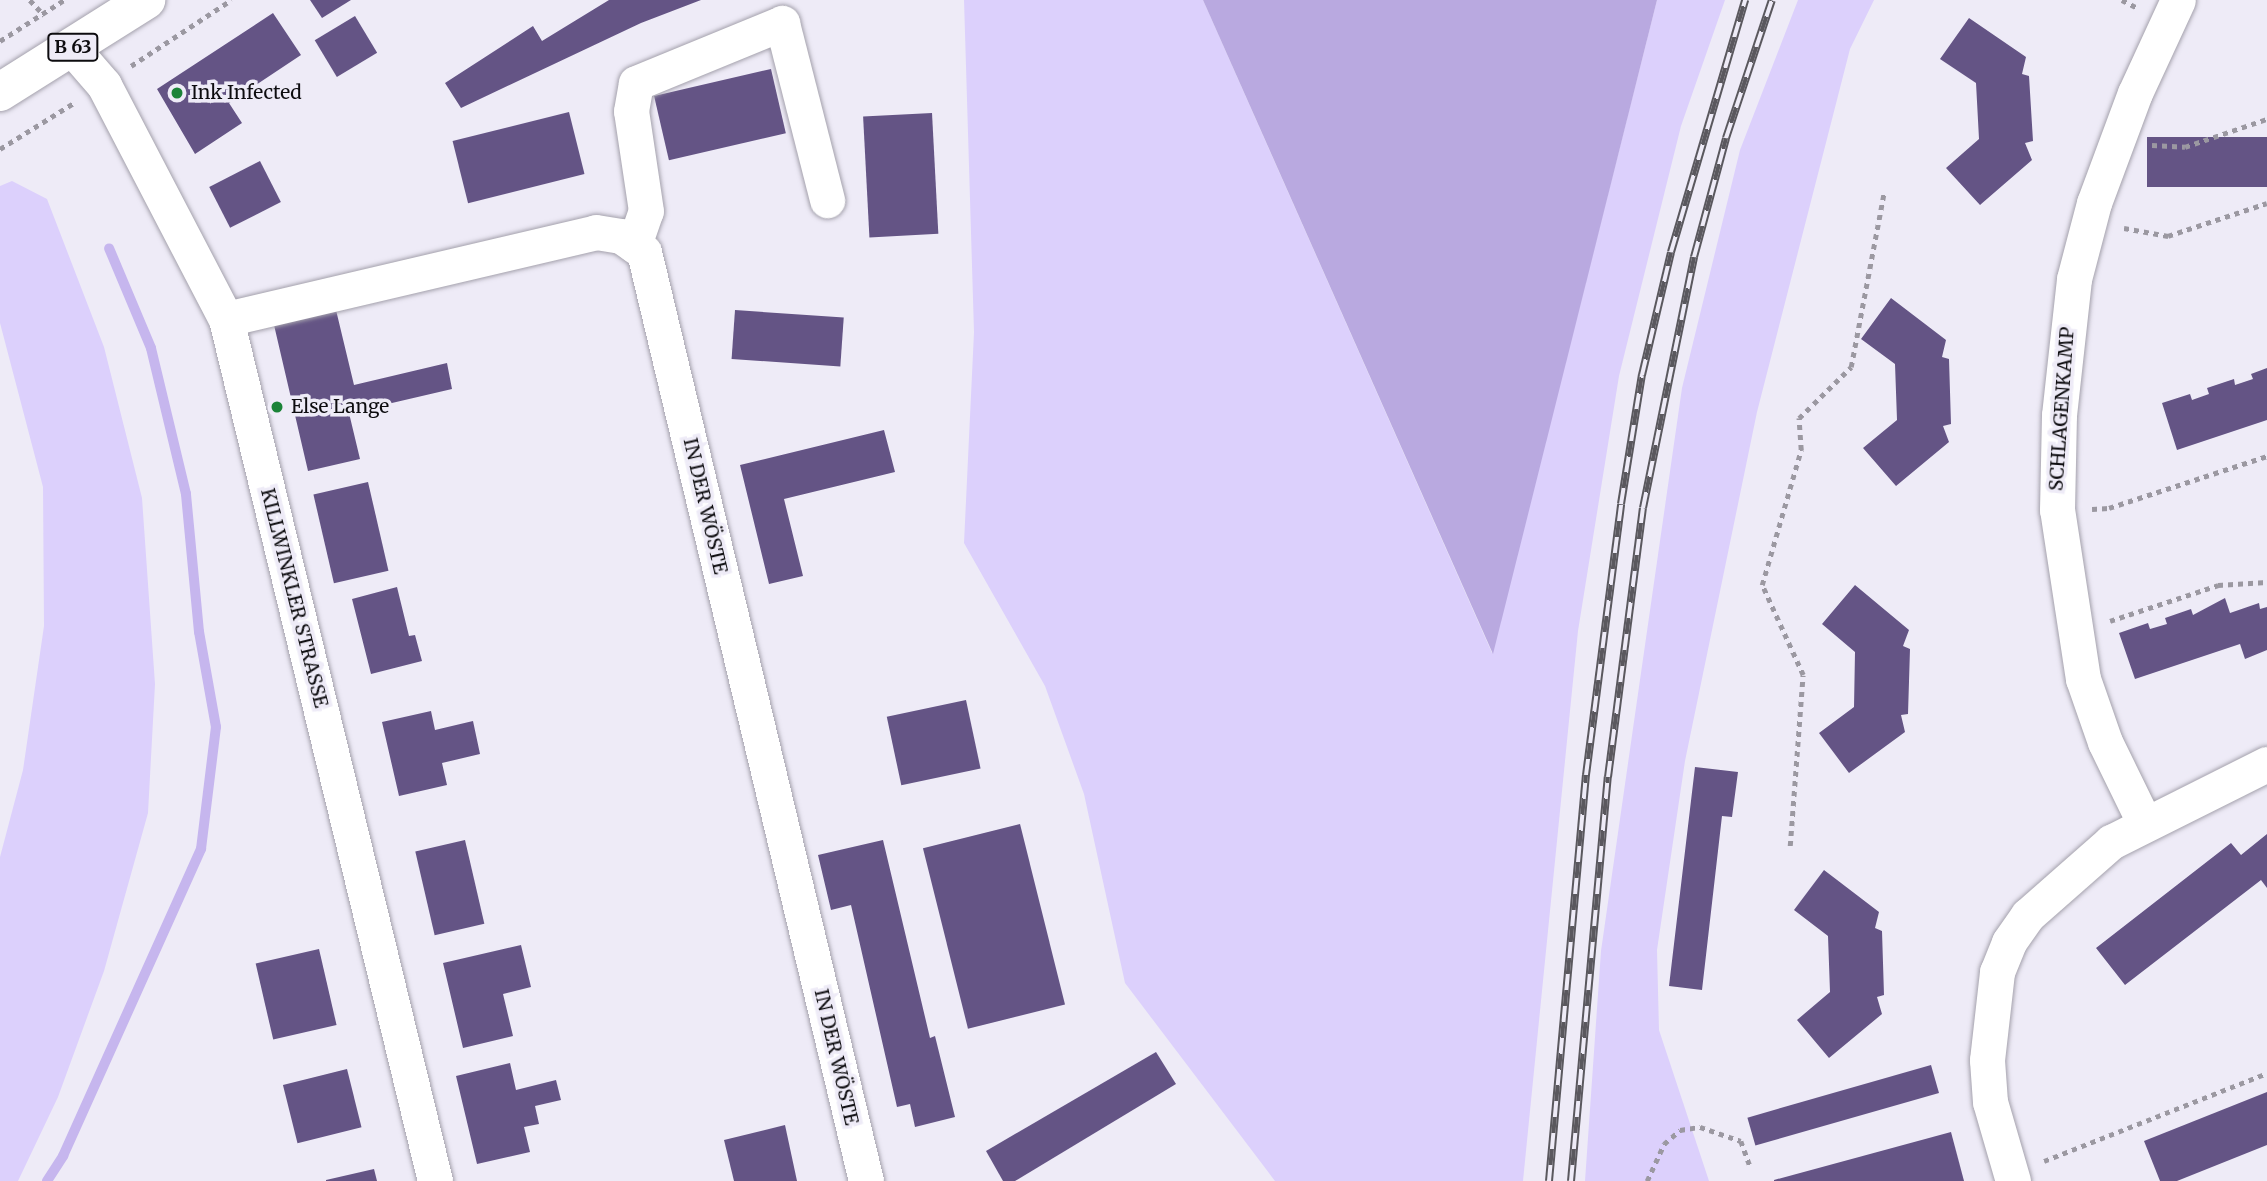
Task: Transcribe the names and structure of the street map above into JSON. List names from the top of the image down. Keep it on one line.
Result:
{"streets":{"main road":["B 63"],"street":["SCHLAGENKAMP","IN DER WÖSTE","KILLWINKLER STRASSE"]},"crossings":[["B 63","KILLWINKLER STRASSE"]],"places":["Ink Infected","Else Lange"]}
